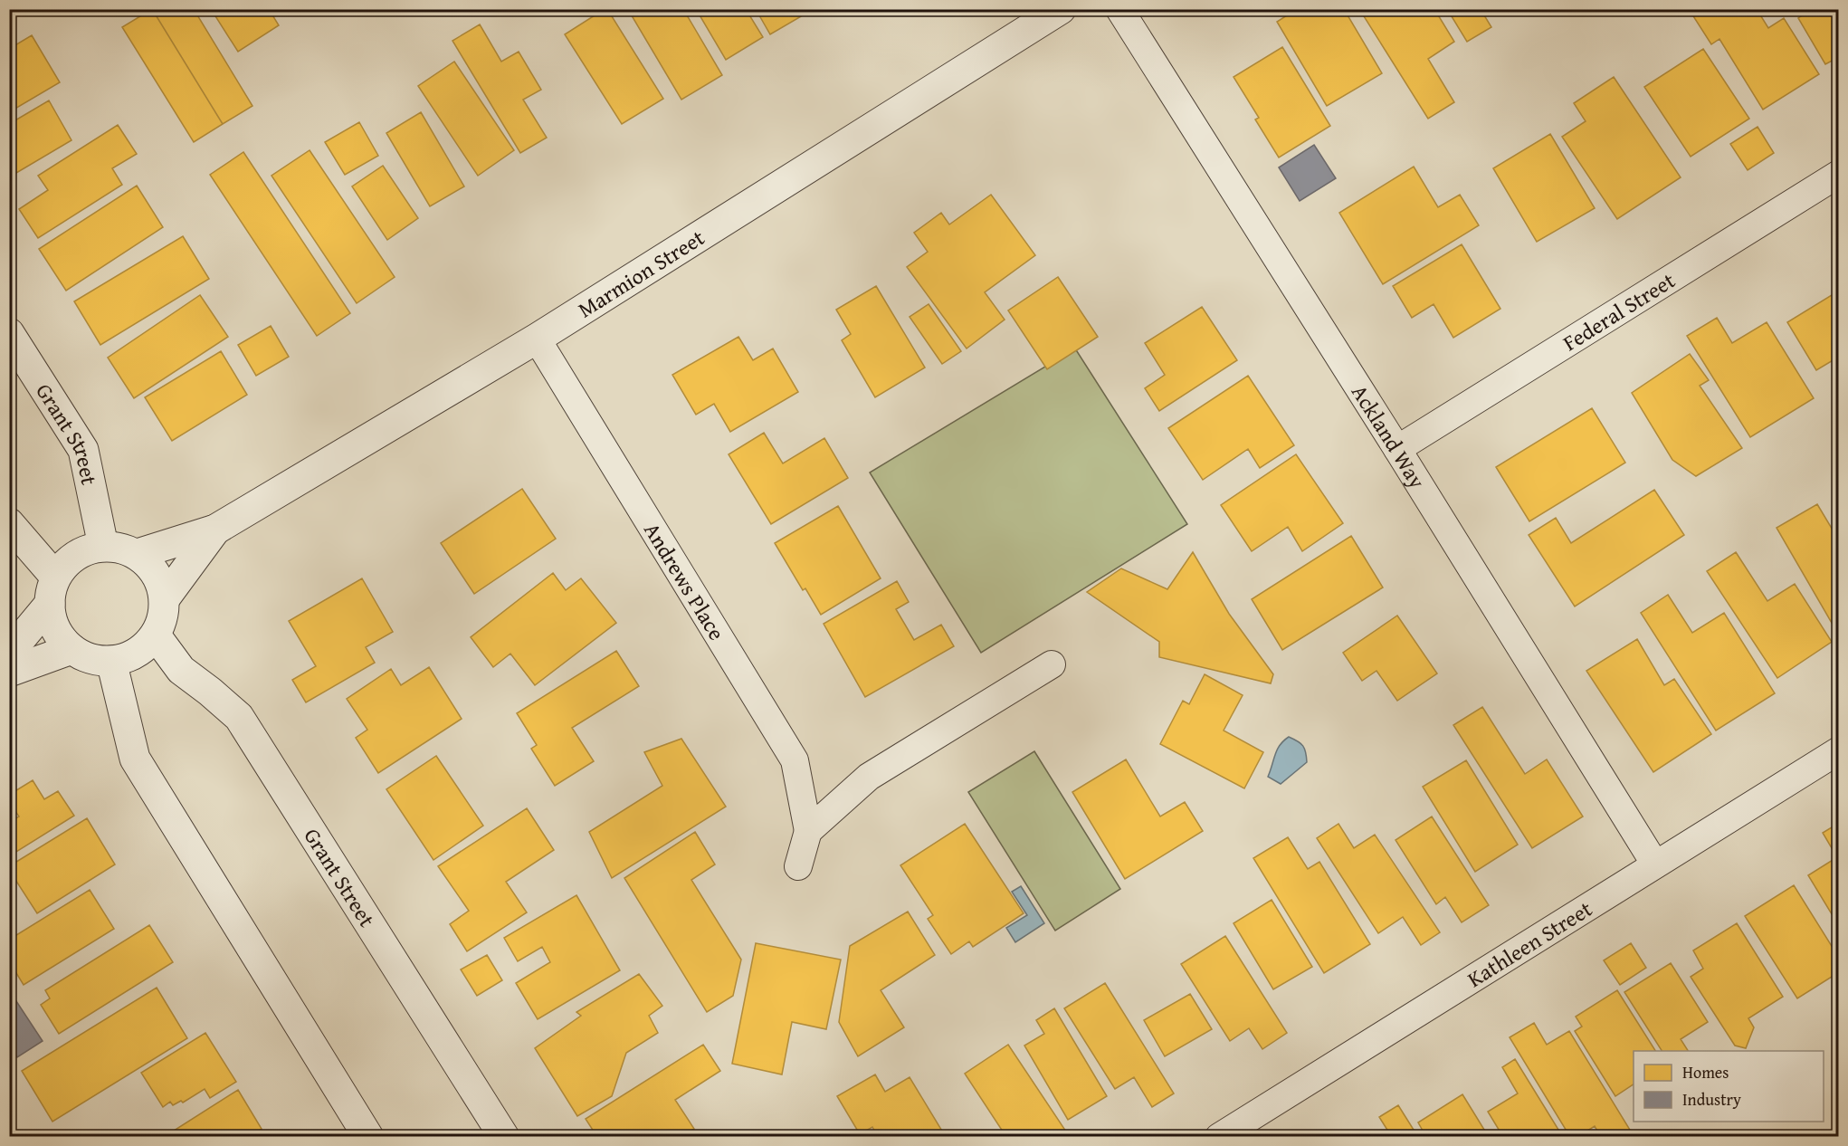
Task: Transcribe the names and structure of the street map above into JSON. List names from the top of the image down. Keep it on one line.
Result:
{"streets":{"street":["Marmion Street","Federal Street","Grant Street","Ackland Way","Andrews Place","Kathleen Street"]},"crossings":[["Marmion Street","Grant Street"],["Marmion Street","Andrews Place"],["Federal Street","Ackland Way"],["Ackland Way","Kathleen Street"]],"legend":["Homes","Industry"]}
